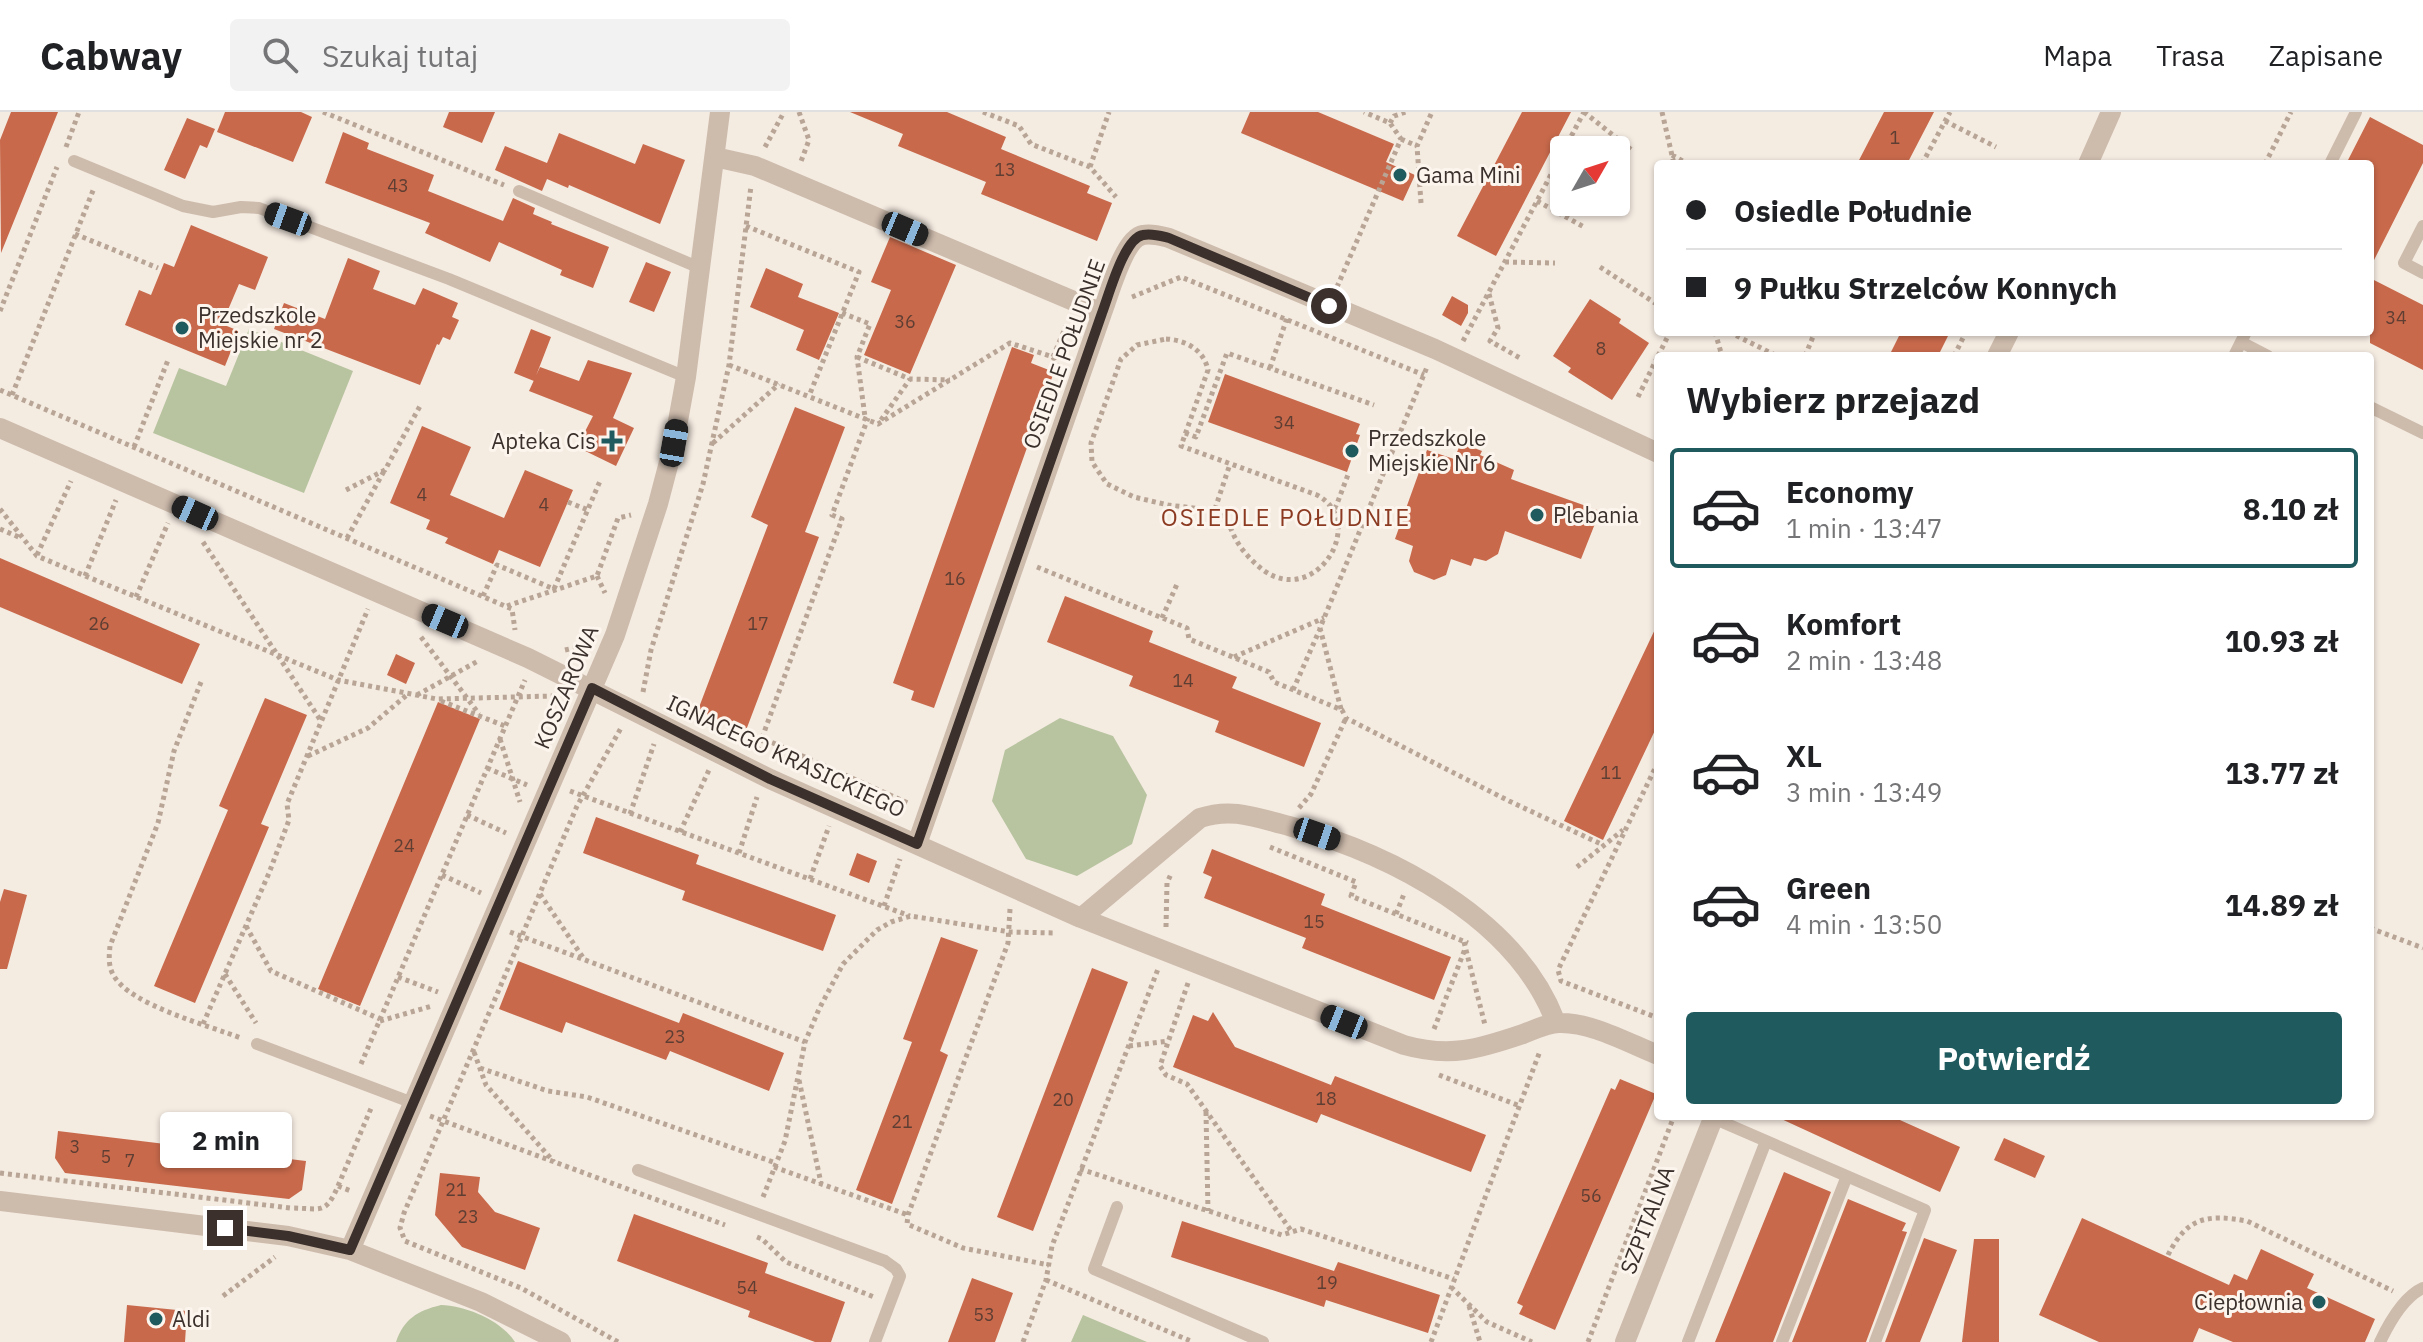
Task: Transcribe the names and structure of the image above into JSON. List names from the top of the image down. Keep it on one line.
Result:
{"streets":{"street":["OSIEDLE POŁUDNIE","KOSZAROWA","IGNACEGO KRASICKIEGO","SZPITALNA"]},"crossings":[["OSIEDLE POŁUDNIE","IGNACEGO KRASICKIEGO"],["KOSZAROWA","IGNACEGO KRASICKIEGO"]],"districts":["OSIEDLE POŁUDNIE"],"places":{"other":["Gama Mini","Przedszkole Miejskie nr 2","Przedszkole Miejskie Nr 6","Plebania","Ciepłownia","Aldi"],"health":["Apteka Cis"]},"house_numbers":["1","13","43","34","36","8","34","4","4","16","26","17","14","11","24","15","23","18","20","21","3","5","7","21","56","23","19","54","53"],"north":"top right","page":{"header":"Cabway","search":"Szukaj tutaj","nav":["Mapa","Trasa","Zapisane"],"banner":["Osiedle Południe","9 Pułku Strzelców Konnych"],"heading":"Wybierz przejazd","list":[{"name":"Economy","note":"1 min · 13:47","value":"8.10 zł"},{"name":"Komfort","note":"2 min · 13:48","value":"10.93 zł"},{"name":"XL","note":"3 min · 13:49","value":"13.77 zł"},{"name":"Green","note":"4 min · 13:50","value":"14.89 zł"}],"buttons":"Potwierdź","bubble":"2 min"}}
